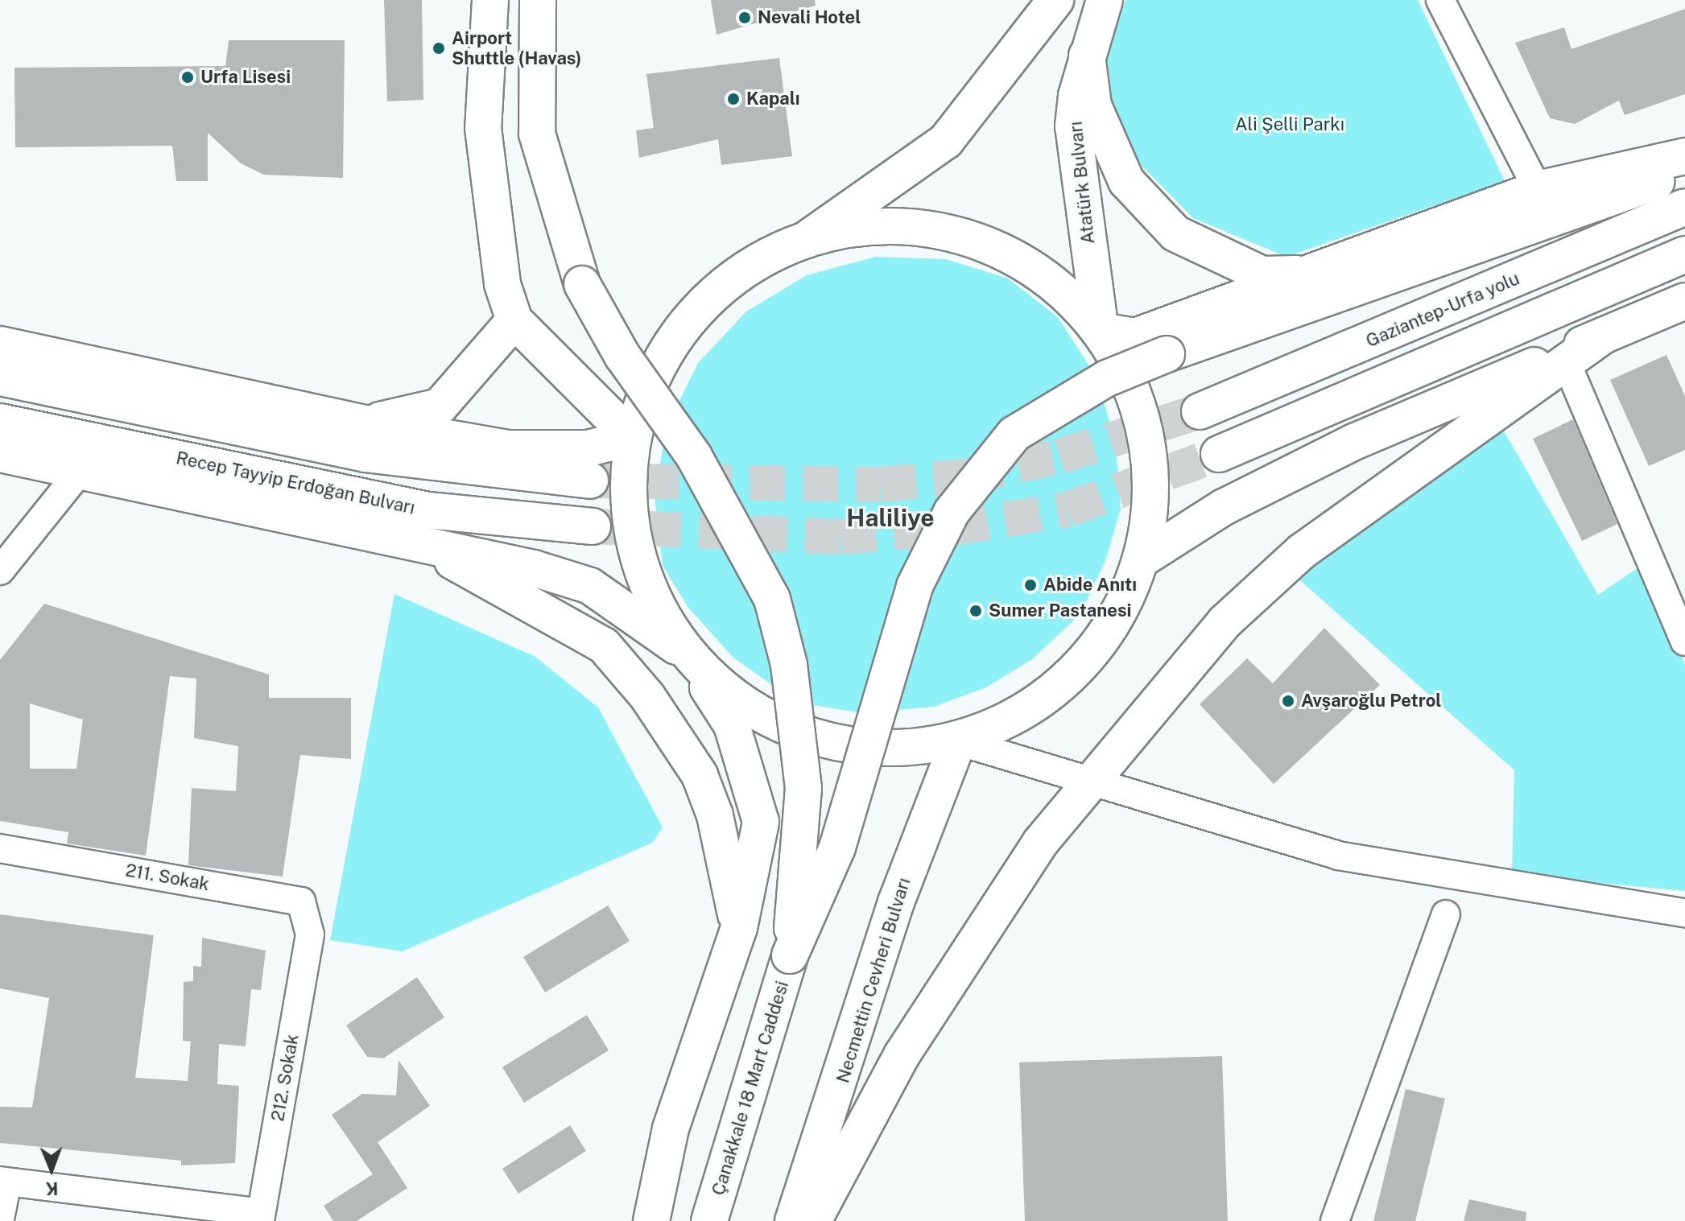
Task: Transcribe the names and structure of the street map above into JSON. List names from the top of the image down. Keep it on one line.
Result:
{"streets":{"main road":["Atatürk Bulvarı","Gaziantep-Urfa yolu","Recep Tayyip Erdoğan Bulvarı","Necmettin Cevheri Bulvarı","Çanakkale 18 Mart Caddesi"],"street":["211. Sokak","212. Sokak"]},"crossings":[["211. Sokak","212. Sokak"]],"districts":["Haliliye"],"parks":["Ali Şelli Parkı"],"places":["Nevali Hotel","Airport Shuttle (Havas)","Urfa Lisesi","Kapalı","Abide Anıtı","Sumer Pastanesi","Avşaroğlu Petrol"],"north":"bottom"}
